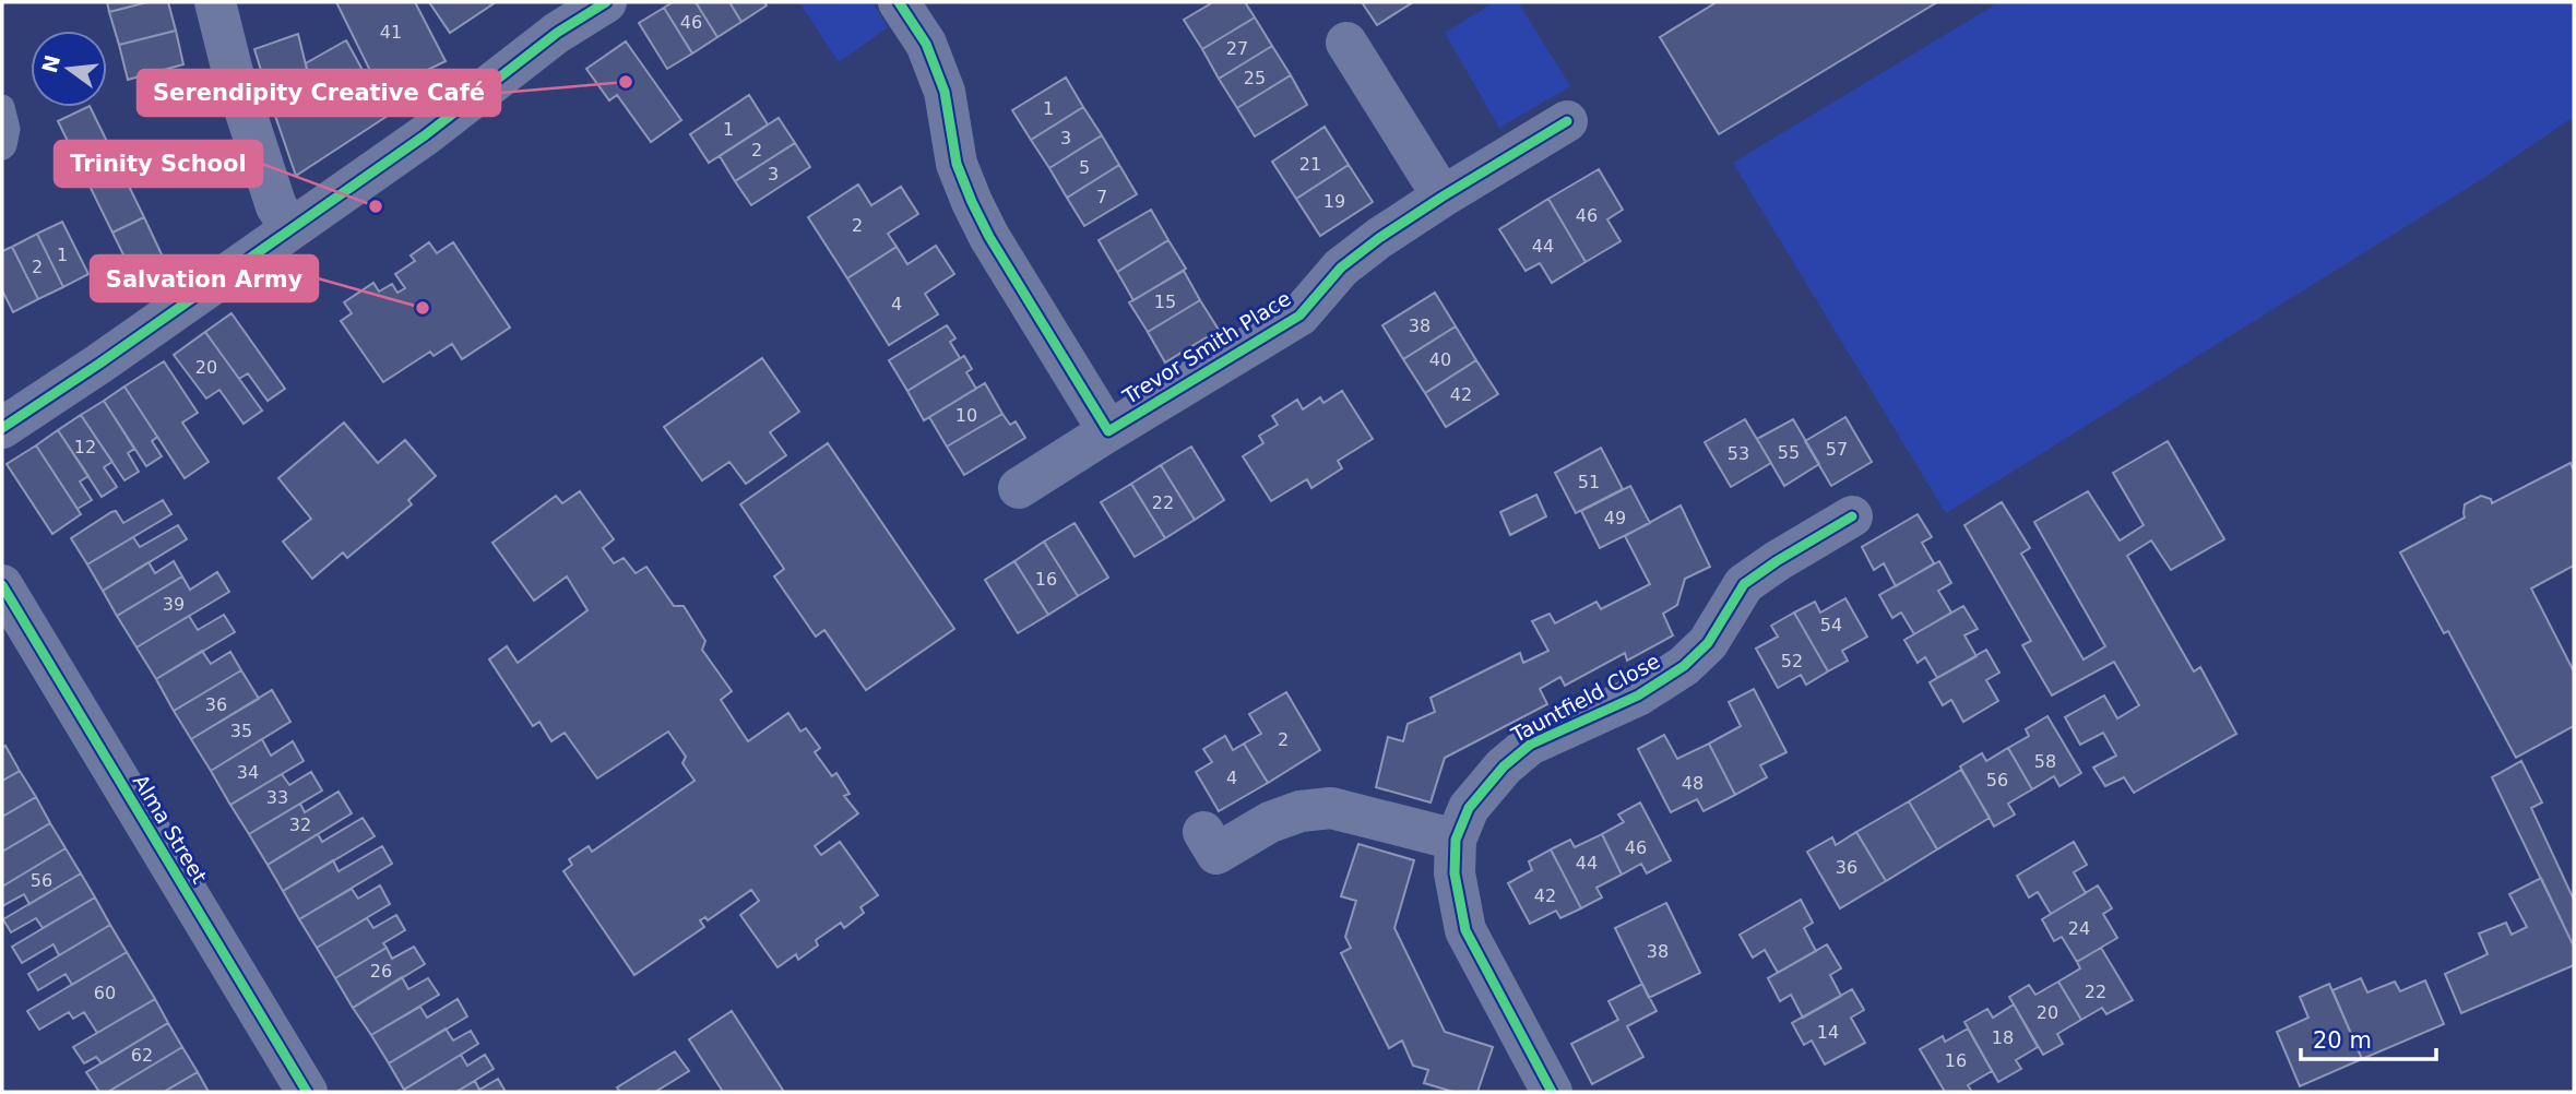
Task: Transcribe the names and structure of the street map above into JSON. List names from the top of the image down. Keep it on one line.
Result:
{"streets":{"street":["Trevor Smith Place","Tauntfield Close","Alma Street"]},"places":["Serendipity Creative Café","Trinity School","Salvation Army"],"house_numbers":["46","41","27","25","1","1","3","2","21","5","3","7","19","46","2","44","1","2","15","4","38","40","20","42","10","12","57","55","53","51","22","49","16","39","54","52","36","35","2","58","34","4","56","48","33","32","46","44","36","56","42","24","38","26","22","60","20","14","18","62","16"],"scale_bar":"20 m","north":"left"}
